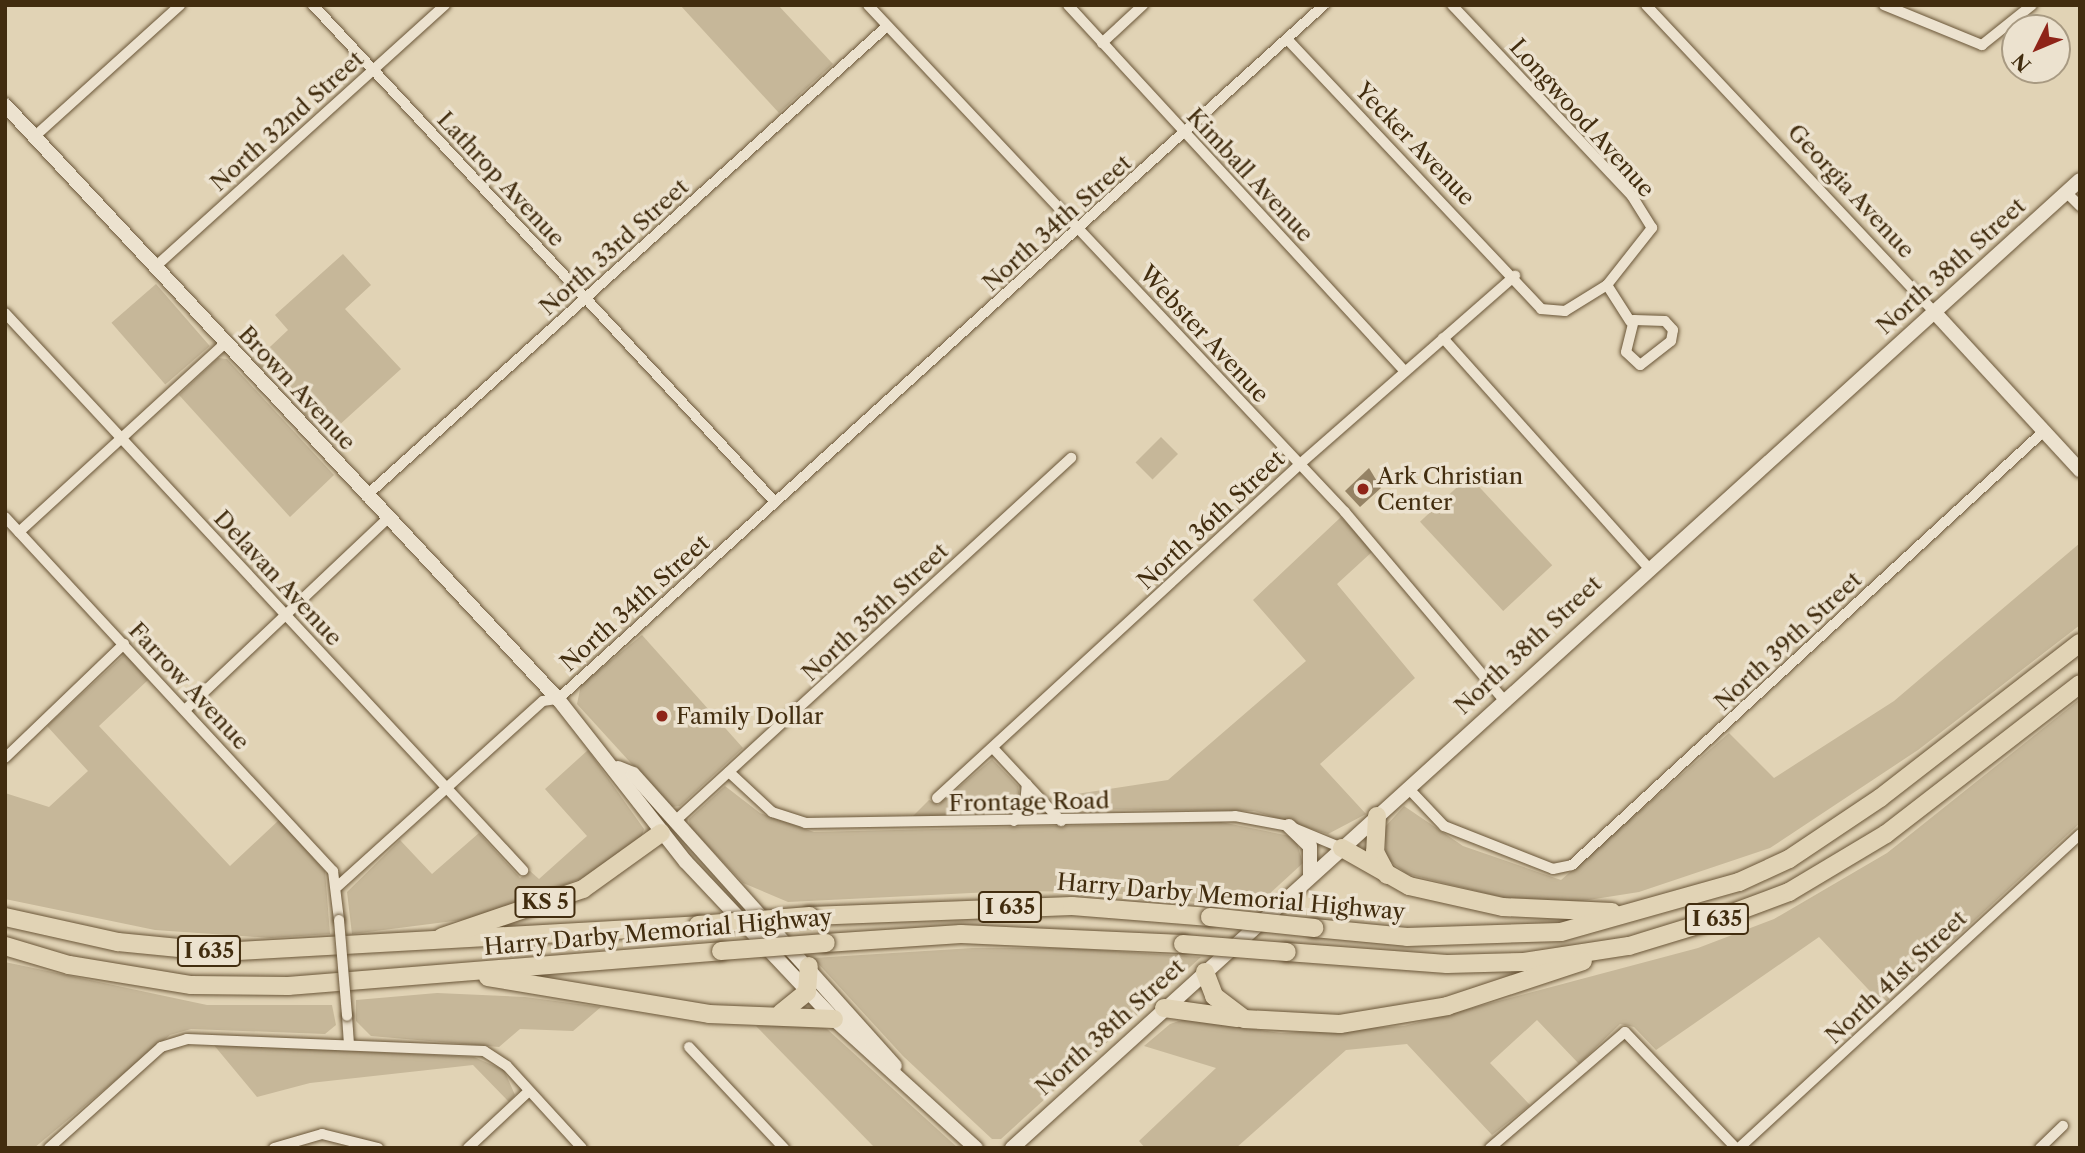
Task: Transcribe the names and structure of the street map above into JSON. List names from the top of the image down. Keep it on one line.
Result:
{"streets":{"highway":["Harry Darby Memorial Highway","KS 5","I 635"],"main road":["Georgia Avenue","North 38th Street","Brown Avenue"],"street":["Longwood Avenue","North 32nd Street","Yecker Avenue","Kimball Avenue","Lathrop Avenue","North 34th Street","North 33rd Street","Webster Avenue","North 36th Street","Delavan Avenue","North 35th Street","North 39th Street","Farrow Avenue","Frontage Road","North 41st Street"]},"crossings":[["Longwood Avenue","Yecker Avenue"],["North 32nd Street","Lathrop Avenue"],["North 32nd Street","Brown Avenue"],["Yecker Avenue","North 34th Street"],["Yecker Avenue","North 36th Street"],["Kimball Avenue","North 34th Street"],["Kimball Avenue","North 36th Street"],["Lathrop Avenue","North 34th Street"],["Lathrop Avenue","North 33rd Street"],["Georgia Avenue","North 38th Street"],["Georgia Avenue","North 39th Street"],["North 34th Street","Webster Avenue"],["North 34th Street","Brown Avenue"],["North 34th Street","Delavan Avenue"],["North 34th Street","Farrow Avenue"],["North 33rd Street","Webster Avenue"],["North 33rd Street","Brown Avenue"],["North 38th Street","Webster Avenue"],["North 38th Street","North 39th Street"],["North 38th Street","Frontage Road"],["Webster Avenue","North 36th Street"],["Brown Avenue","North 35th Street"],["Brown Avenue","KS 5"],["North 35th Street","Frontage Road"],["North 35th Street","KS 5"],["Harry Darby Memorial Highway","KS 5"]],"places":["Ark Christian Center","Family Dollar"],"north":"bottom left"}
